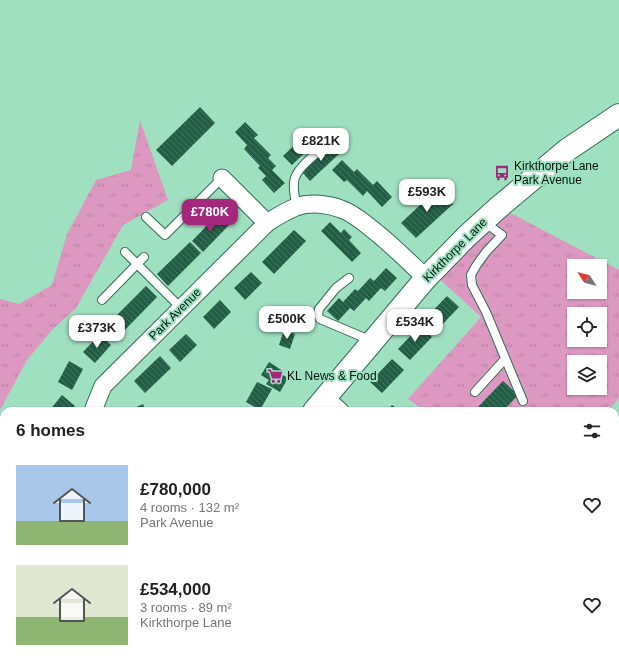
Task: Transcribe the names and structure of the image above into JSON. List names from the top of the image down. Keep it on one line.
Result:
{"streets":{"street":["Kirkthorpe Lane","Park Avenue"]},"crossings":[["Kirkthorpe Lane","Park Avenue"]],"places":{"bus stop":["Kirkthorpe Lane Park Avenue"],"supermarket":["KL News & Food"]},"north":"top left","page":{"price":["£821K","£593K","£780K","£500K","£534K","£373K"],"heading":"6 homes","list":[{"name":"£780,000","note":"4 rooms · 132 m² · Park Avenue"},{"name":"£534,000","note":"3 rooms · 89 m² · Kirkthorpe Lane"}]}}
